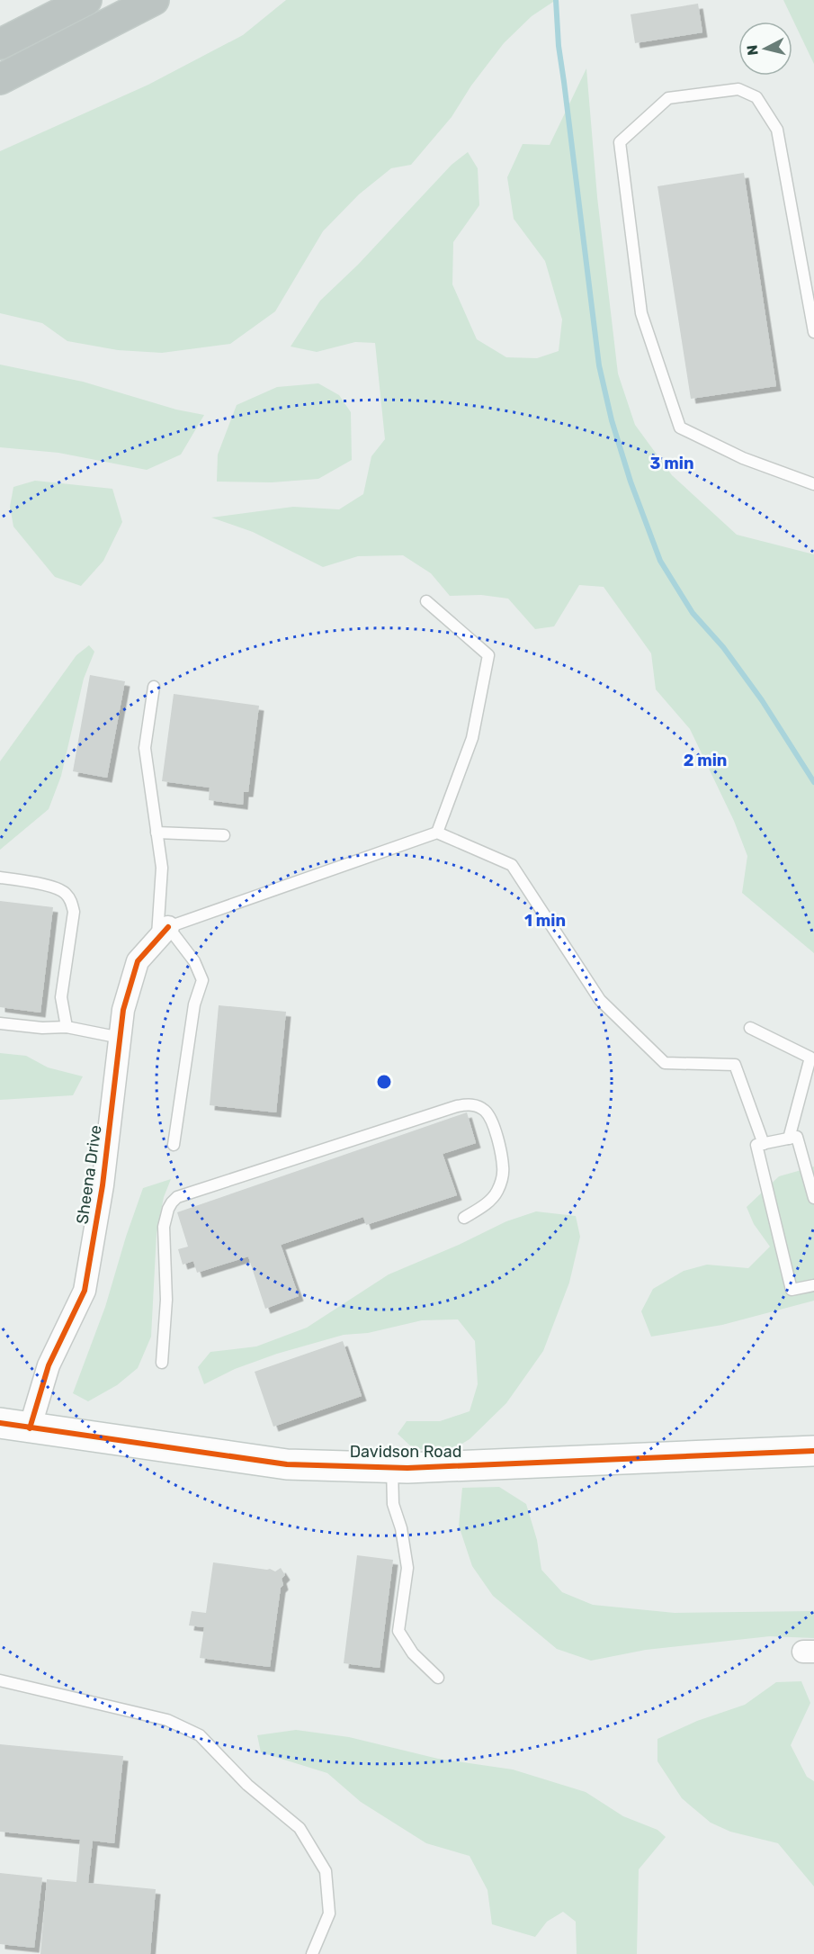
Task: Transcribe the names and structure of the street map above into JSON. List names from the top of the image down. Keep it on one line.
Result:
{"streets":{"street":["Sheena Drive","Davidson Road"]},"crossings":[["Sheena Drive","Davidson Road"]],"north":"left","rings":["3 min","2 min","1 min"]}
